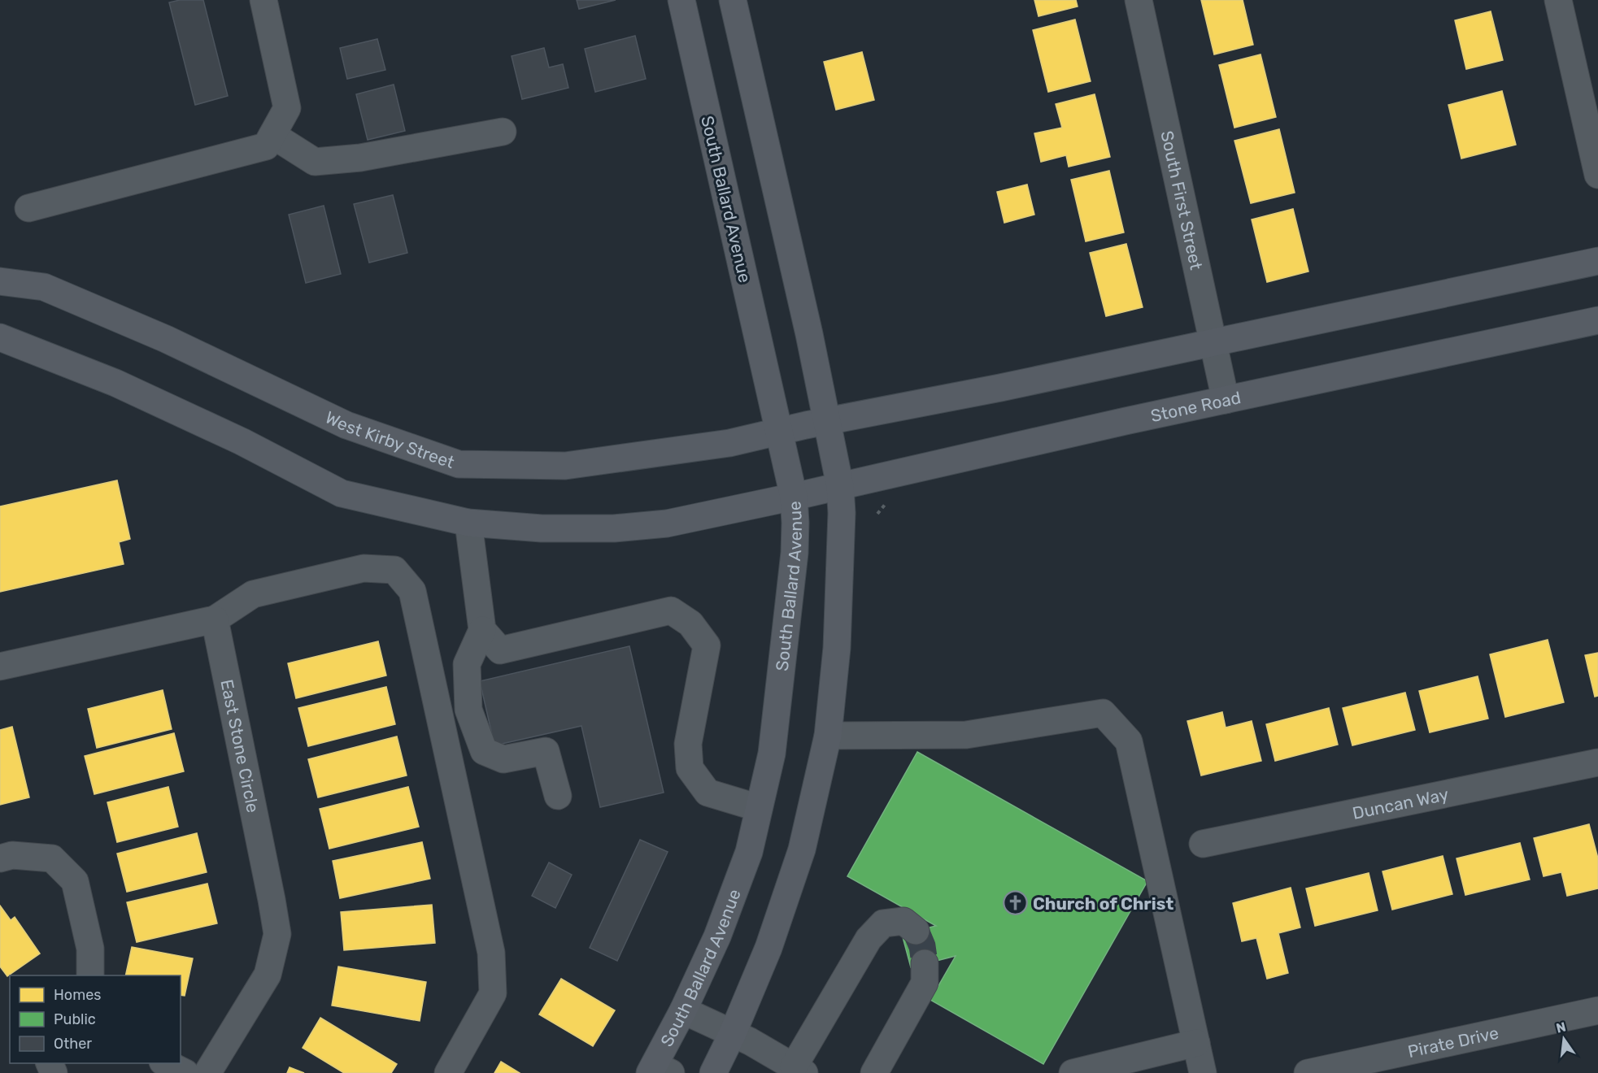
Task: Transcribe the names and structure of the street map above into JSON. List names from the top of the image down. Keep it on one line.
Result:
{"streets":{"main road":["South Ballard Avenue","Stone Road","West Kirby Street"],"street":["South First Street","East Stone Circle","Duncan Way","Pirate Drive"]},"crossings":[["South Ballard Avenue","Stone Road"],["South Ballard Avenue","West Kirby Street"],["South First Street","Stone Road"]],"places":{"church":["Church of Christ"]},"legend":["Homes","Public","Other"],"north":"top"}
